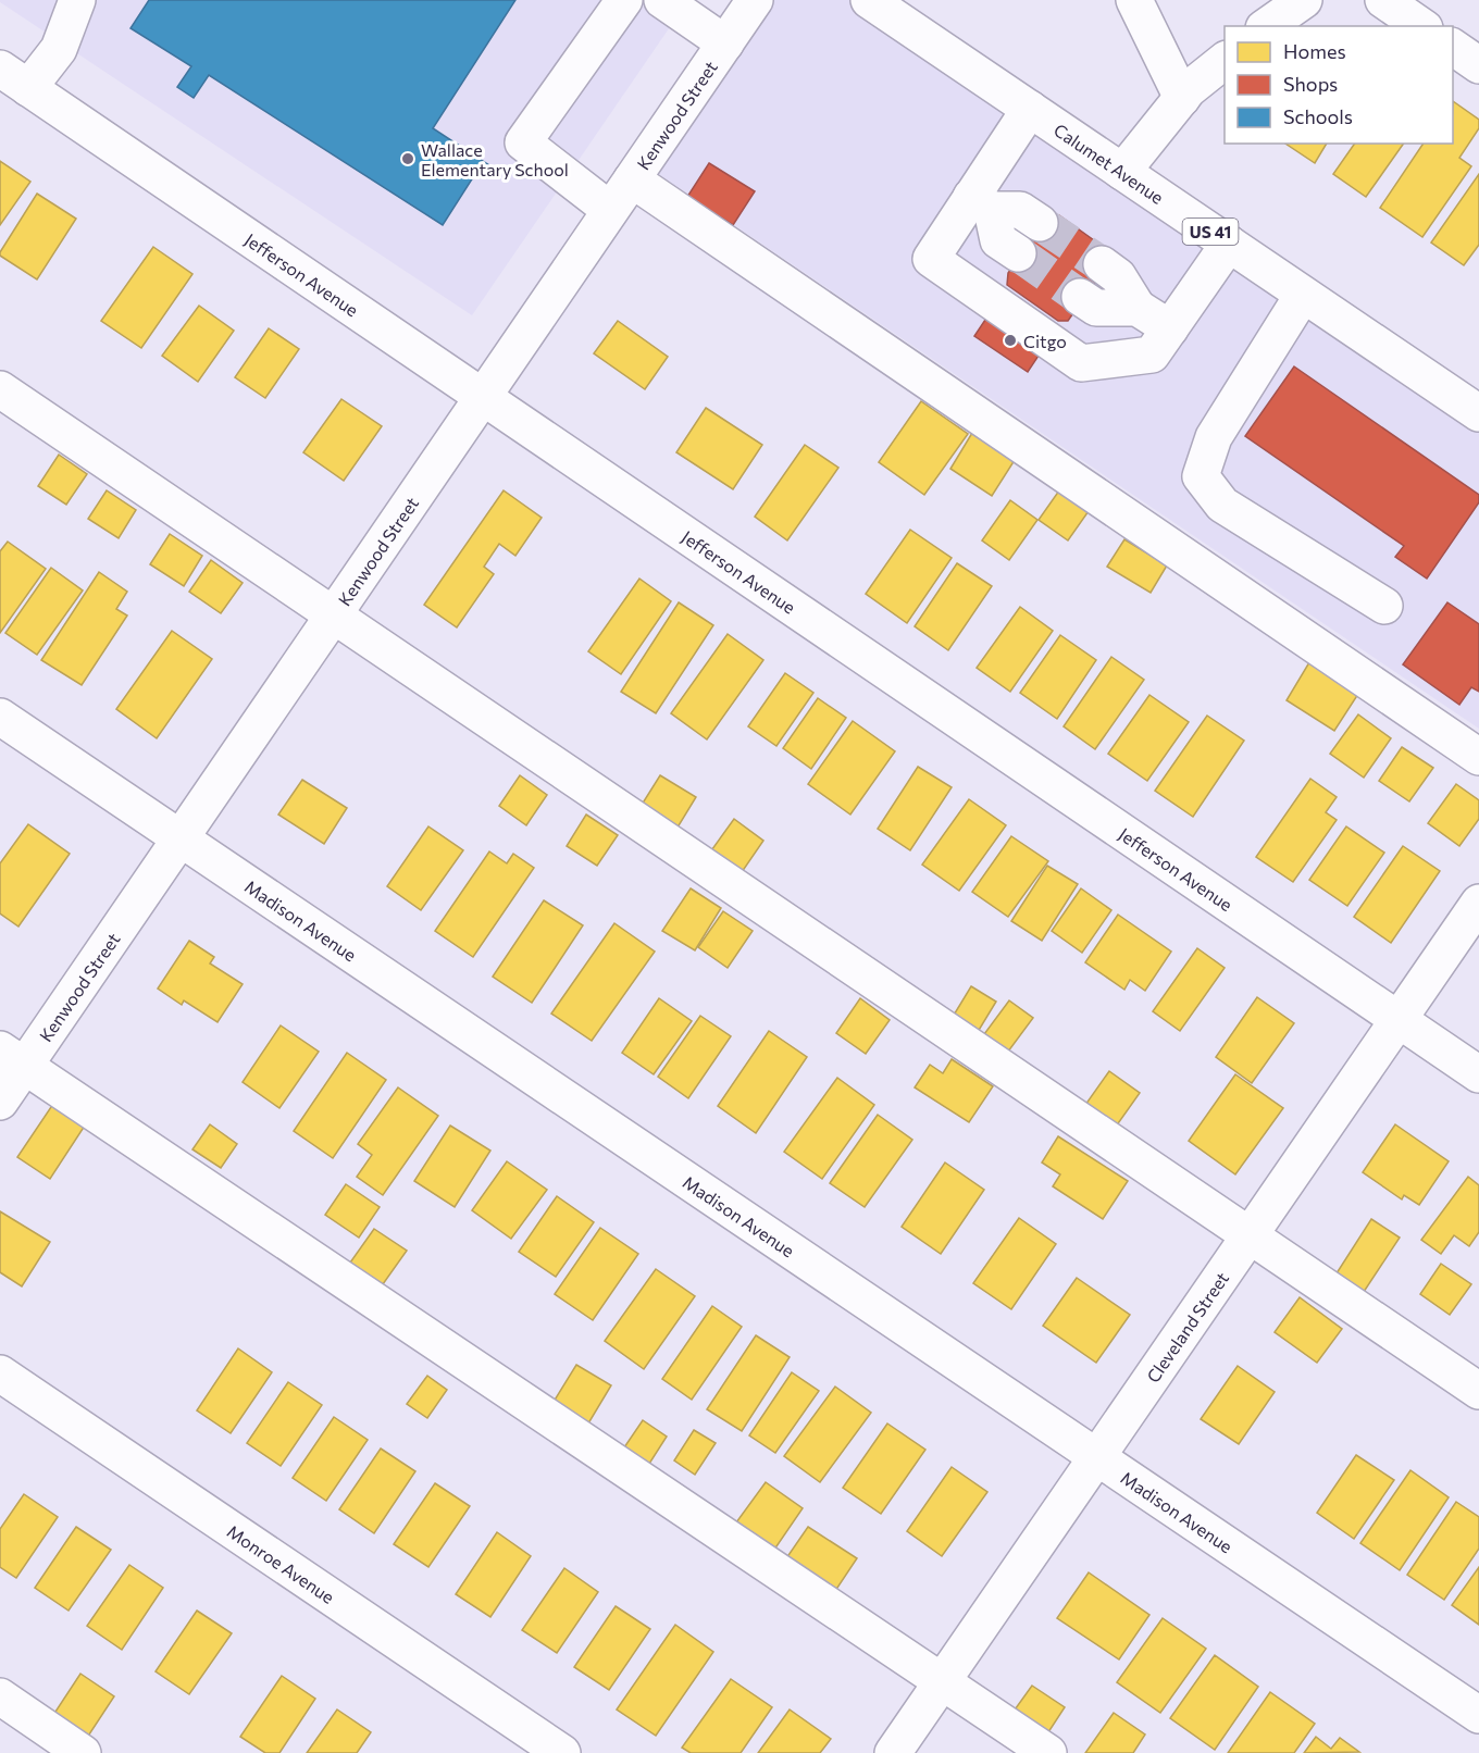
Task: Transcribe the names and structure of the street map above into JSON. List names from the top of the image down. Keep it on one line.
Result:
{"streets":{"street":["Kenwood Street","Calumet Avenue","US 41","Jefferson Avenue","Madison Avenue","Cleveland Street","Monroe Avenue"]},"crossings":[["Kenwood Street","Jefferson Avenue"],["Kenwood Street","Madison Avenue"],["Jefferson Avenue","Cleveland Street"],["Madison Avenue","Cleveland Street"]],"places":["Wallace Elementary School","Citgo"],"legend":["Homes","Shops","Schools"]}
